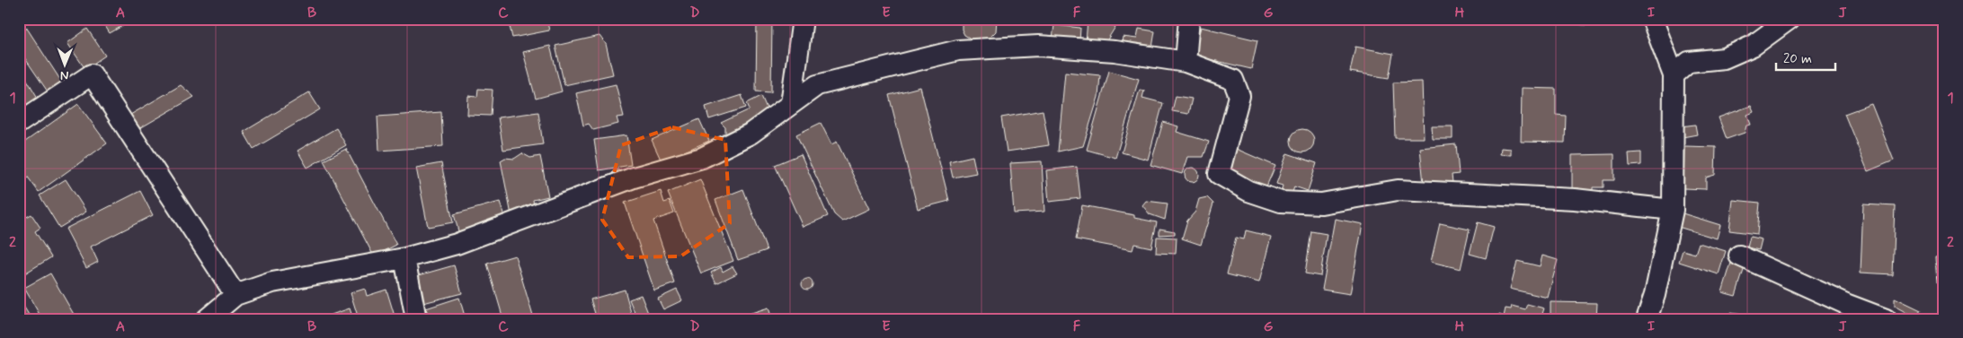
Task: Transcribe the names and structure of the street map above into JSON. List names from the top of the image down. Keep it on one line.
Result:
{"scale_bar":"20 m","north":"bottom","grid":{"columns":["A","B","C","D","E","F","G","H","I","J"],"rows":["1","2"]}}
